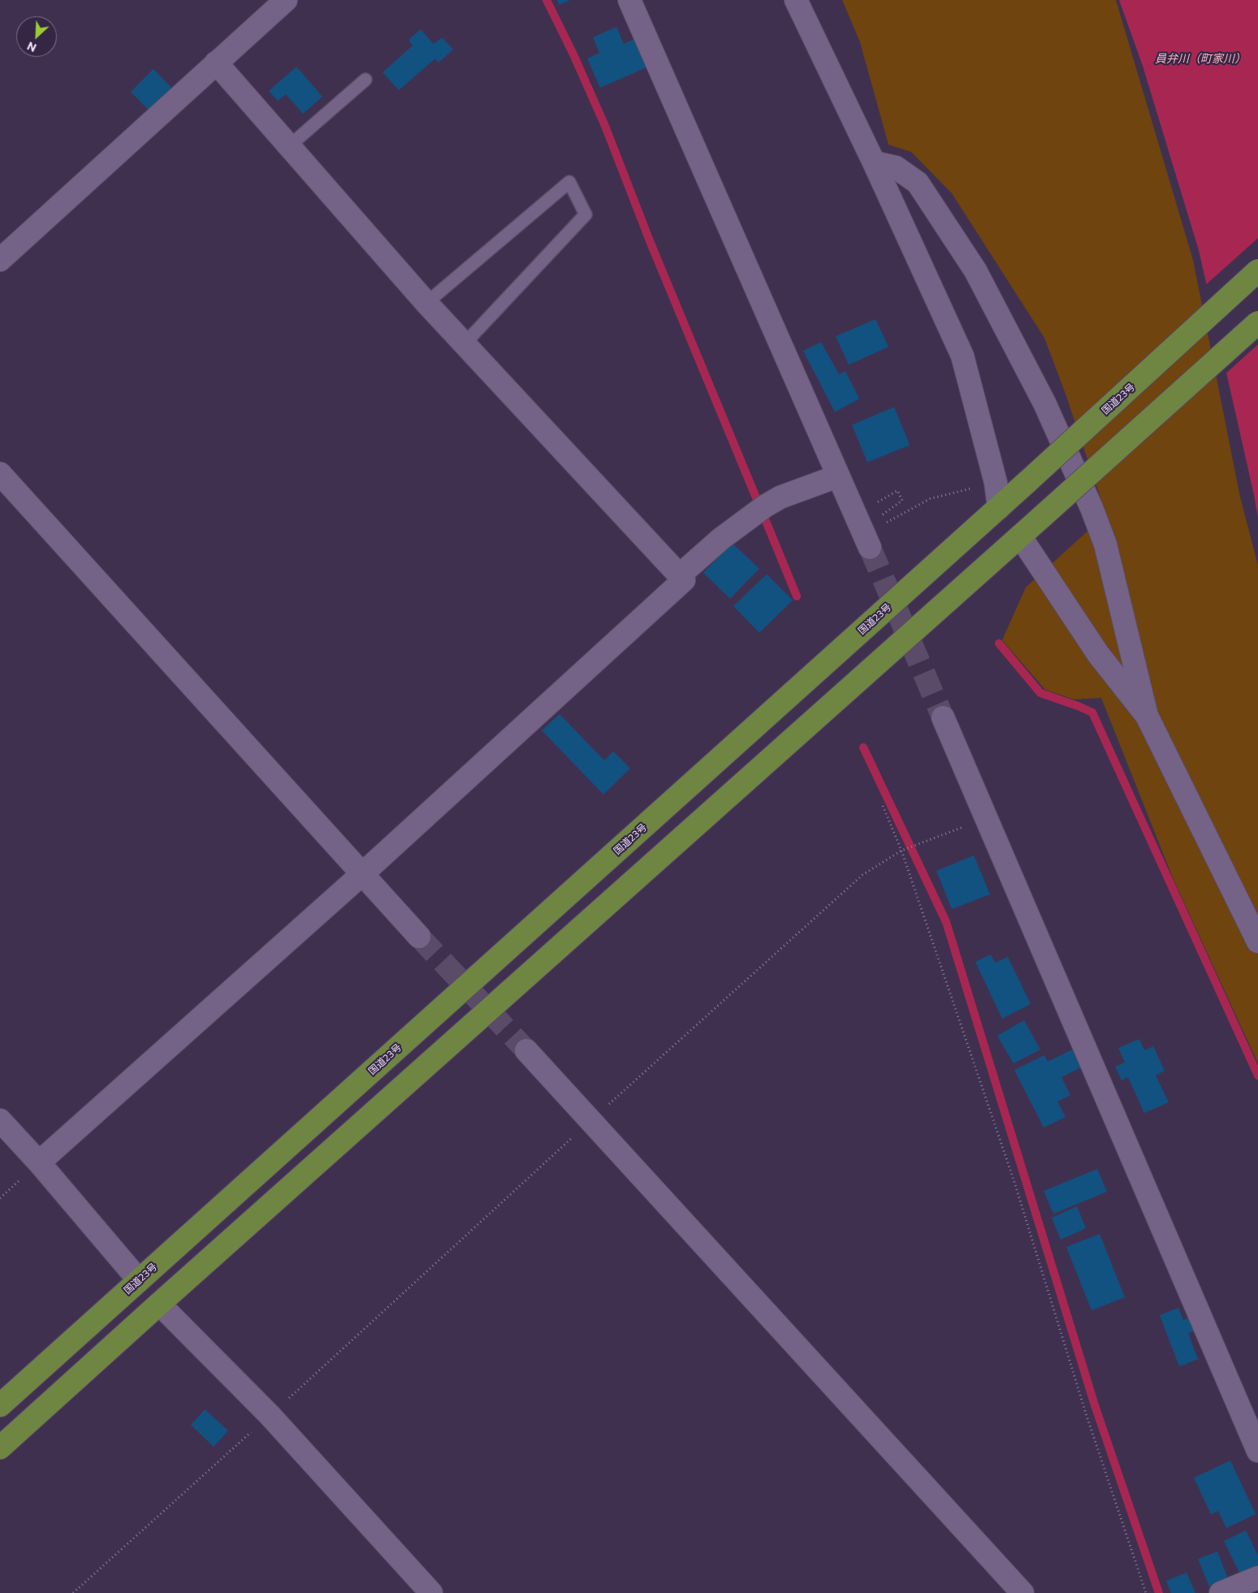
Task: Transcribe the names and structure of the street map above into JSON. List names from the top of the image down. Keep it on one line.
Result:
{"streets":{"highway":["国道23号"]},"water":["員弁川（町家川）"],"north":"bottom left"}
